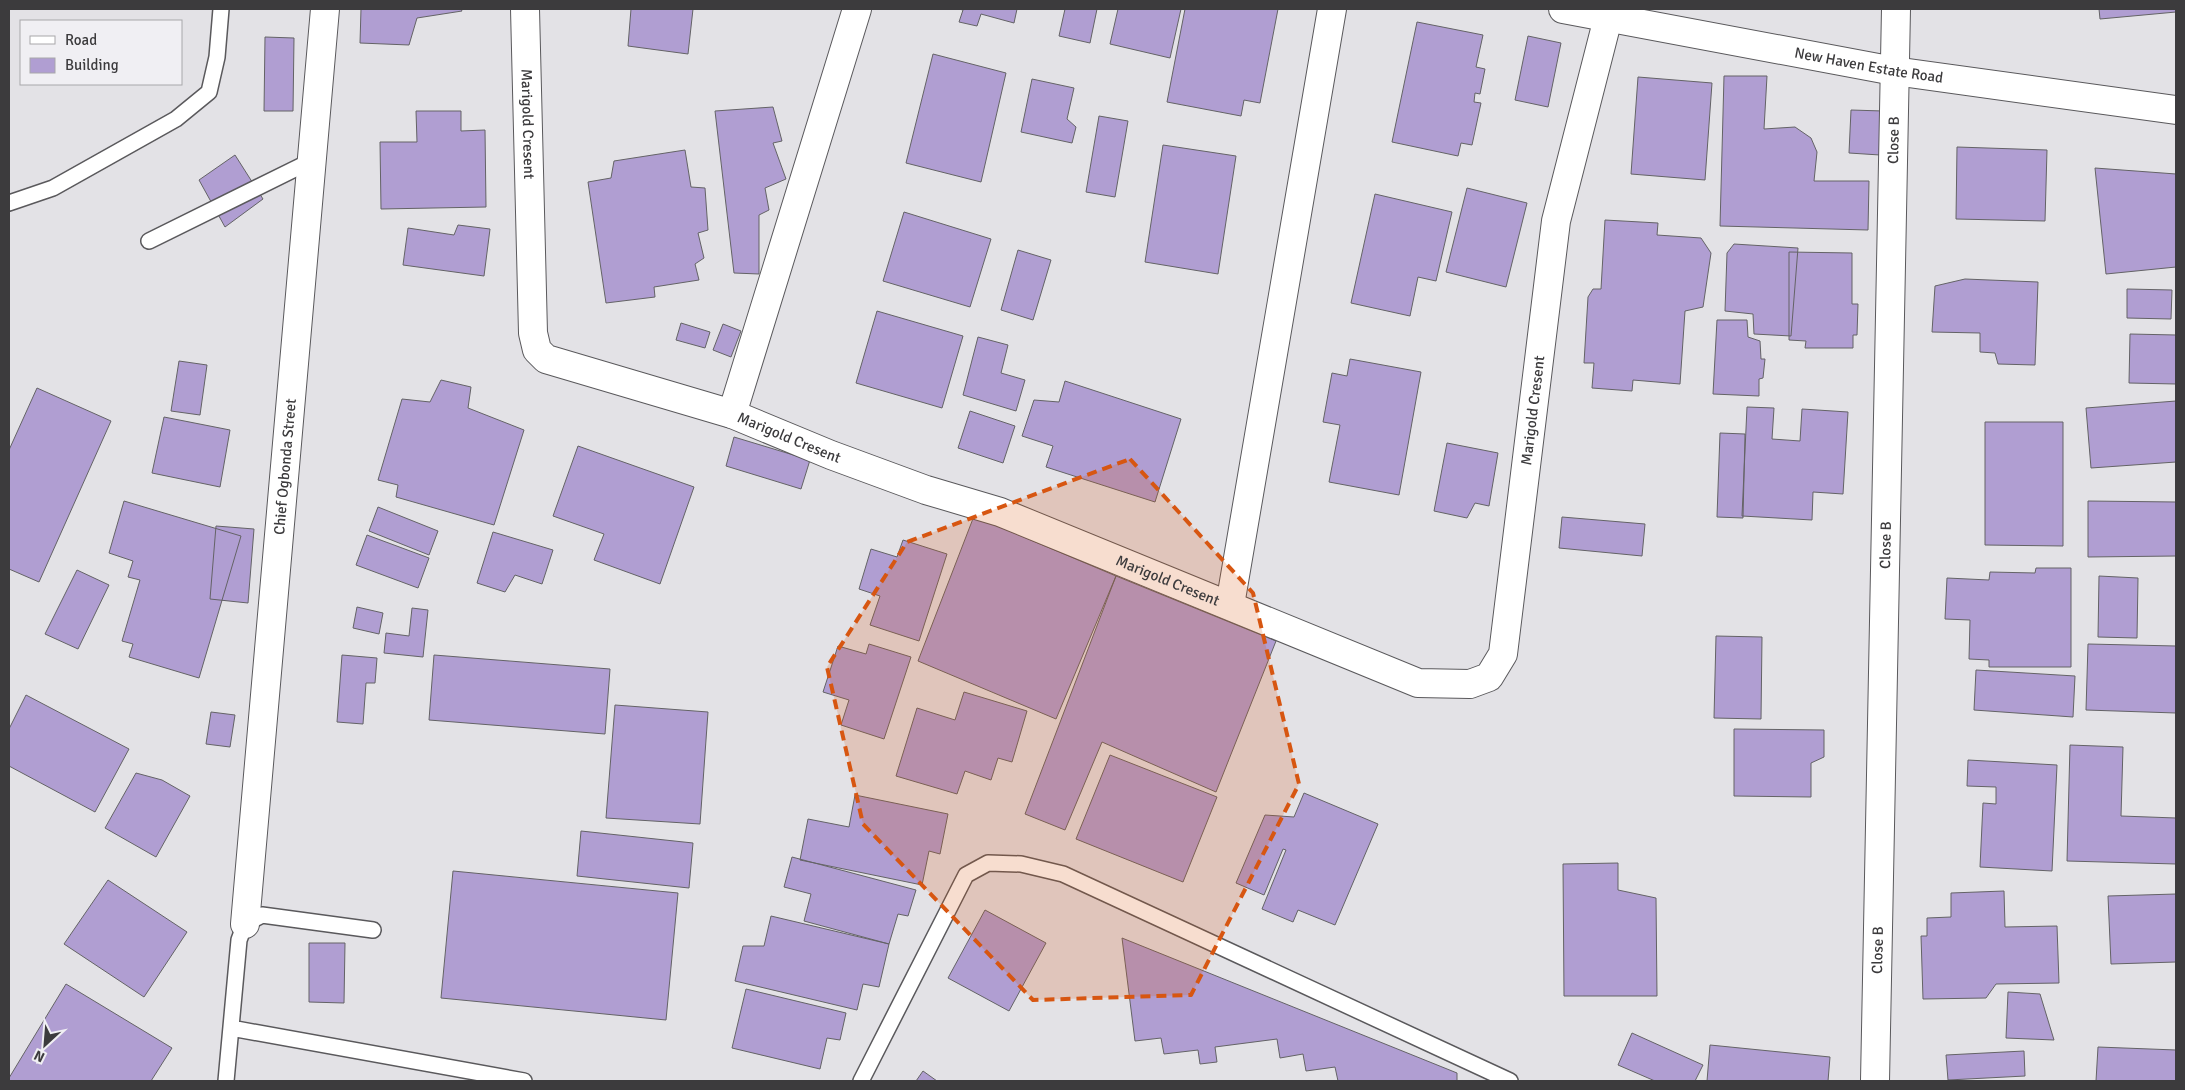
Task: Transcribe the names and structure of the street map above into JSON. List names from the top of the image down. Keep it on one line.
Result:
{"streets":{"street":["New Haven Estate Road","Marigold Cresent","Close B","Chief Ogbonda Street"]},"crossings":[["New Haven Estate Road","Marigold Cresent"],["New Haven Estate Road","Close B"]],"legend":["Road","Building"],"north":"bottom left"}
